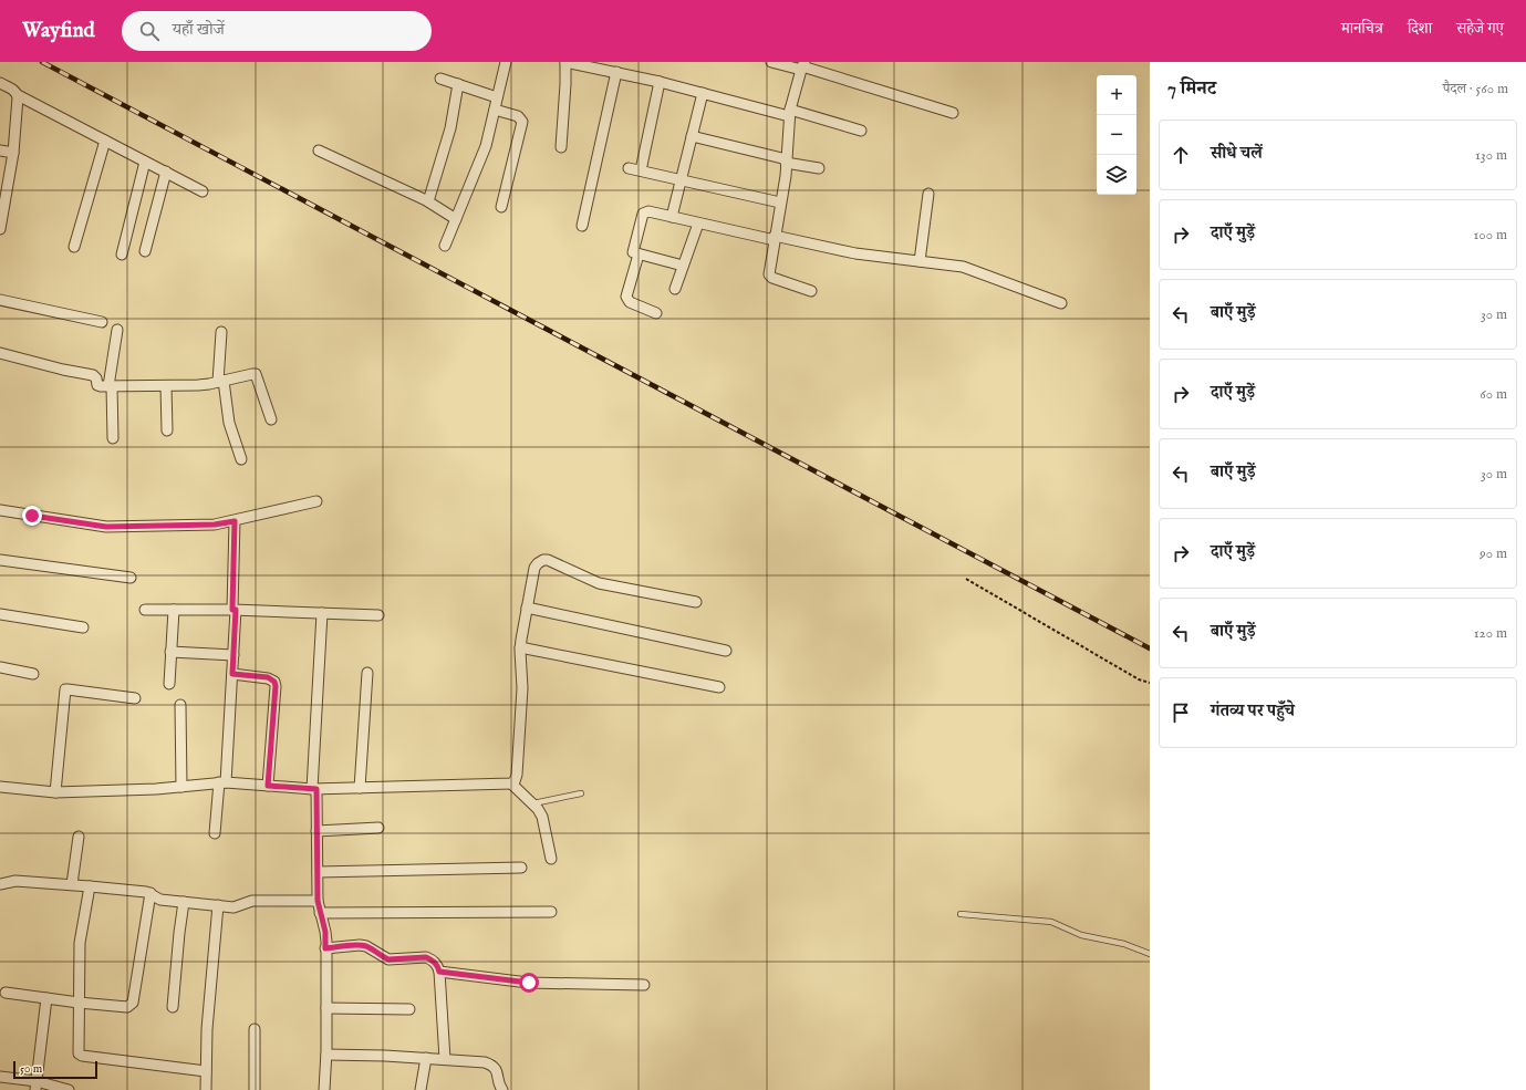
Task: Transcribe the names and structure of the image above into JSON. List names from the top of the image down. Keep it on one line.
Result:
{"scale_bar":"50 m","page":{"header":"Wayfind","search":"यहाँ खोजें","nav":["मानचित्र","दिशा","सहेजे गए"],"heading":["7 मिनट","पैदल · 560 m"],"map_buttons":["+","−"],"list":[["सीधे चलें","130 m"],["दाएँ मुड़ें","100 m"],["बाएँ मुड़ें","30 m"],["दाएँ मुड़ें","60 m"],["बाएँ मुड़ें","30 m"],["दाएँ मुड़ें","90 m"],["बाएँ मुड़ें","120 m"],"गंतव्य पर पहुँचे"],"scale":"50 m"}}
